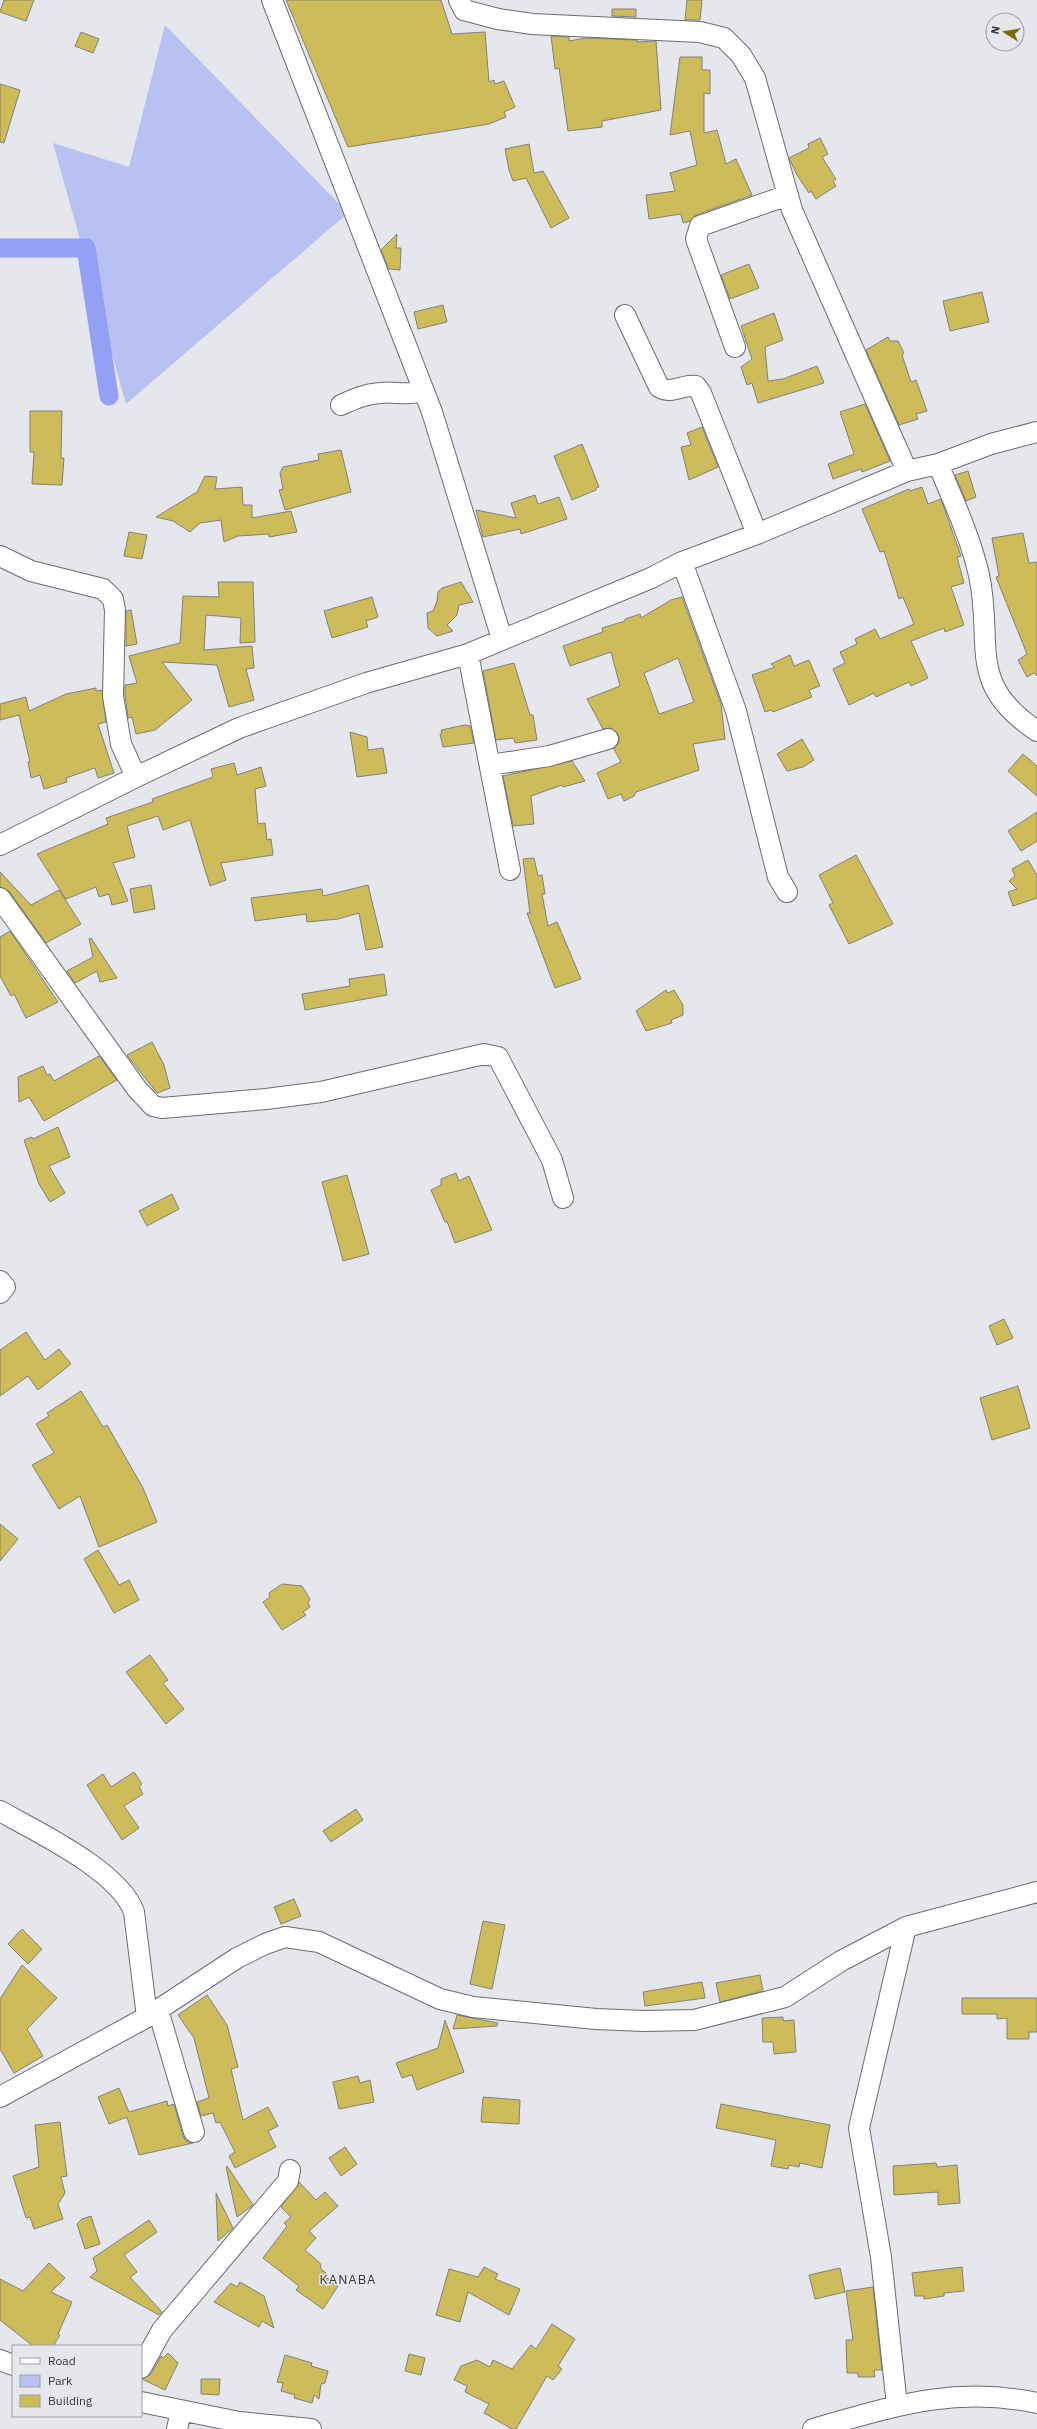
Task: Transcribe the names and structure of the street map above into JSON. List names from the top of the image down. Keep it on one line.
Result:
{"districts":["KANABA"],"legend":["Road","Park","Building"],"north":"left"}
